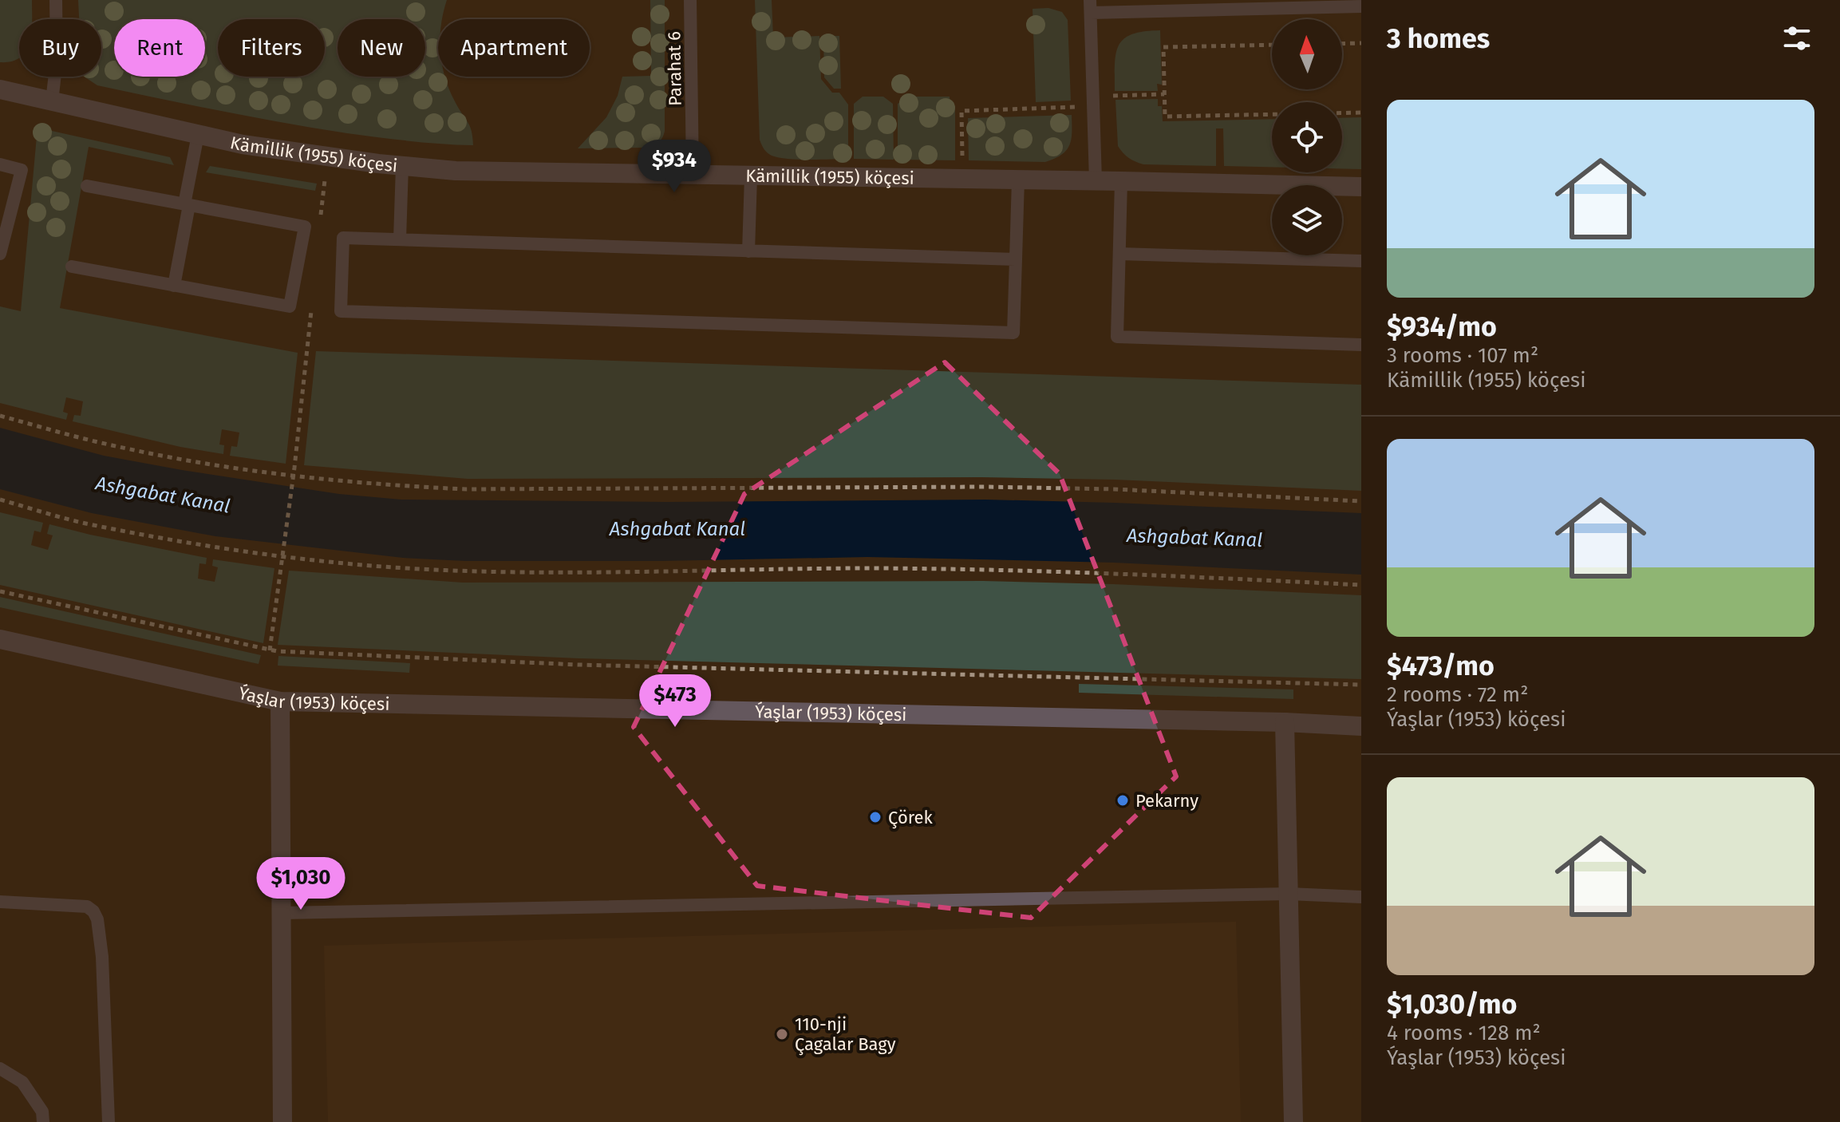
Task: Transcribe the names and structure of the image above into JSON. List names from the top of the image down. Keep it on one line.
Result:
{"streets":{"street":["Kämillik (1955) köçesi","Ýaşlar (1953) köçesi"],"lane":["Parahat 6"]},"crossings":[["Parahat 6","Kämillik (1955) köçesi"]],"water":["Ashgabat Kanal"],"places":["Pekarny","Çörek","110-nji Çagalar Bagy"],"north":"top","page":{"heading":"3 homes","chip":["Buy","Rent","Filters","New","Apartment"],"list":[{"name":"$934/mo","note":"3 rooms · 107 m² · Kämillik (1955) köçesi"},{"name":"$473/mo","note":"2 rooms · 72 m² · Ýaşlar (1953) köçesi"},{"name":"$1,030/mo","note":"4 rooms · 128 m² · Ýaşlar (1953) köçesi"}],"price":["$934","$473","$1,030"]}}
